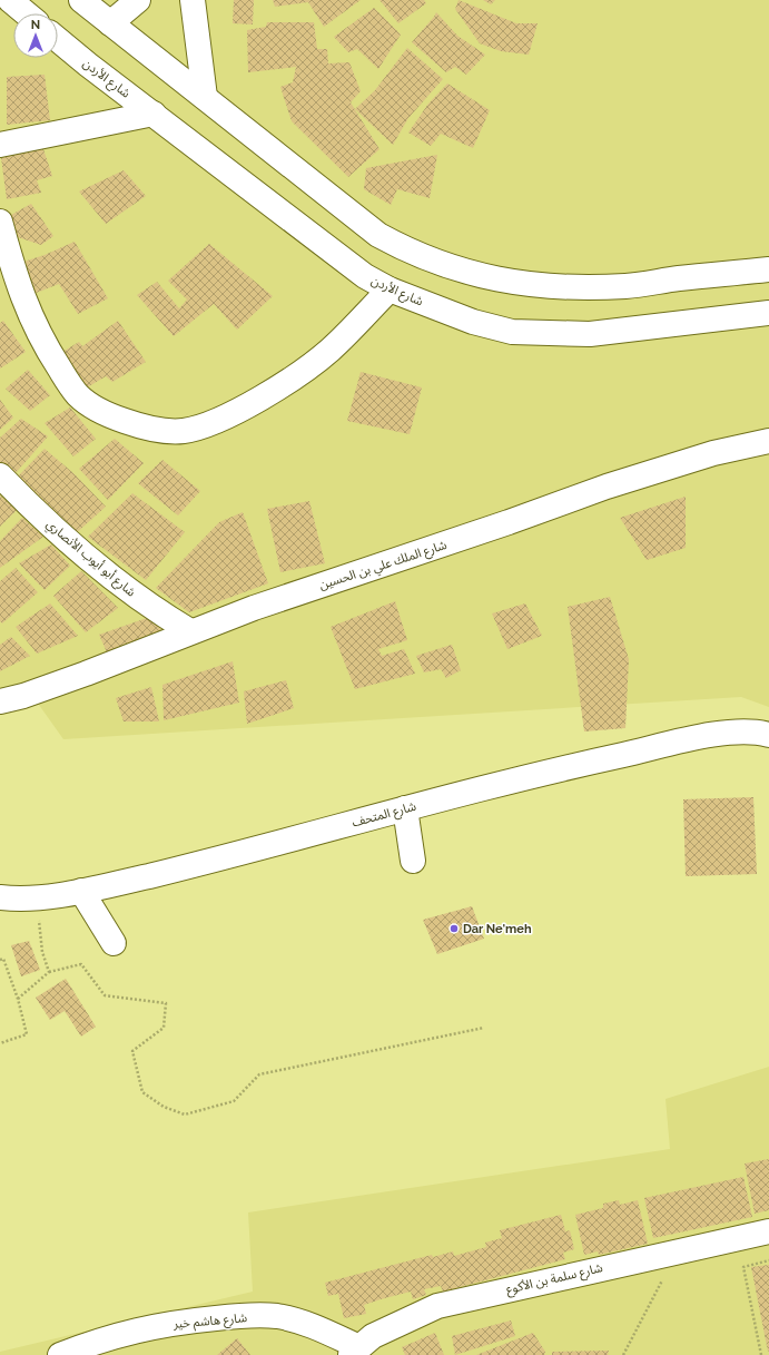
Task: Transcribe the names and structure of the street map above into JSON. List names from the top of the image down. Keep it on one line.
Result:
{"streets":{"main road":["شارع الأردن","شارع أبو أيوب الأنصاري","شارع الملك علي بن الحسين","شارع المتحف","شارع سلمة بن الأكوع","شارع هاشم خير"]},"crossings":[["شارع أبو أيوب الأنصاري","شارع الملك علي بن الحسين"],["شارع سلمة بن الأكوع","شارع هاشم خير"]],"places":["Dar Ne'meh"],"north":"top"}
